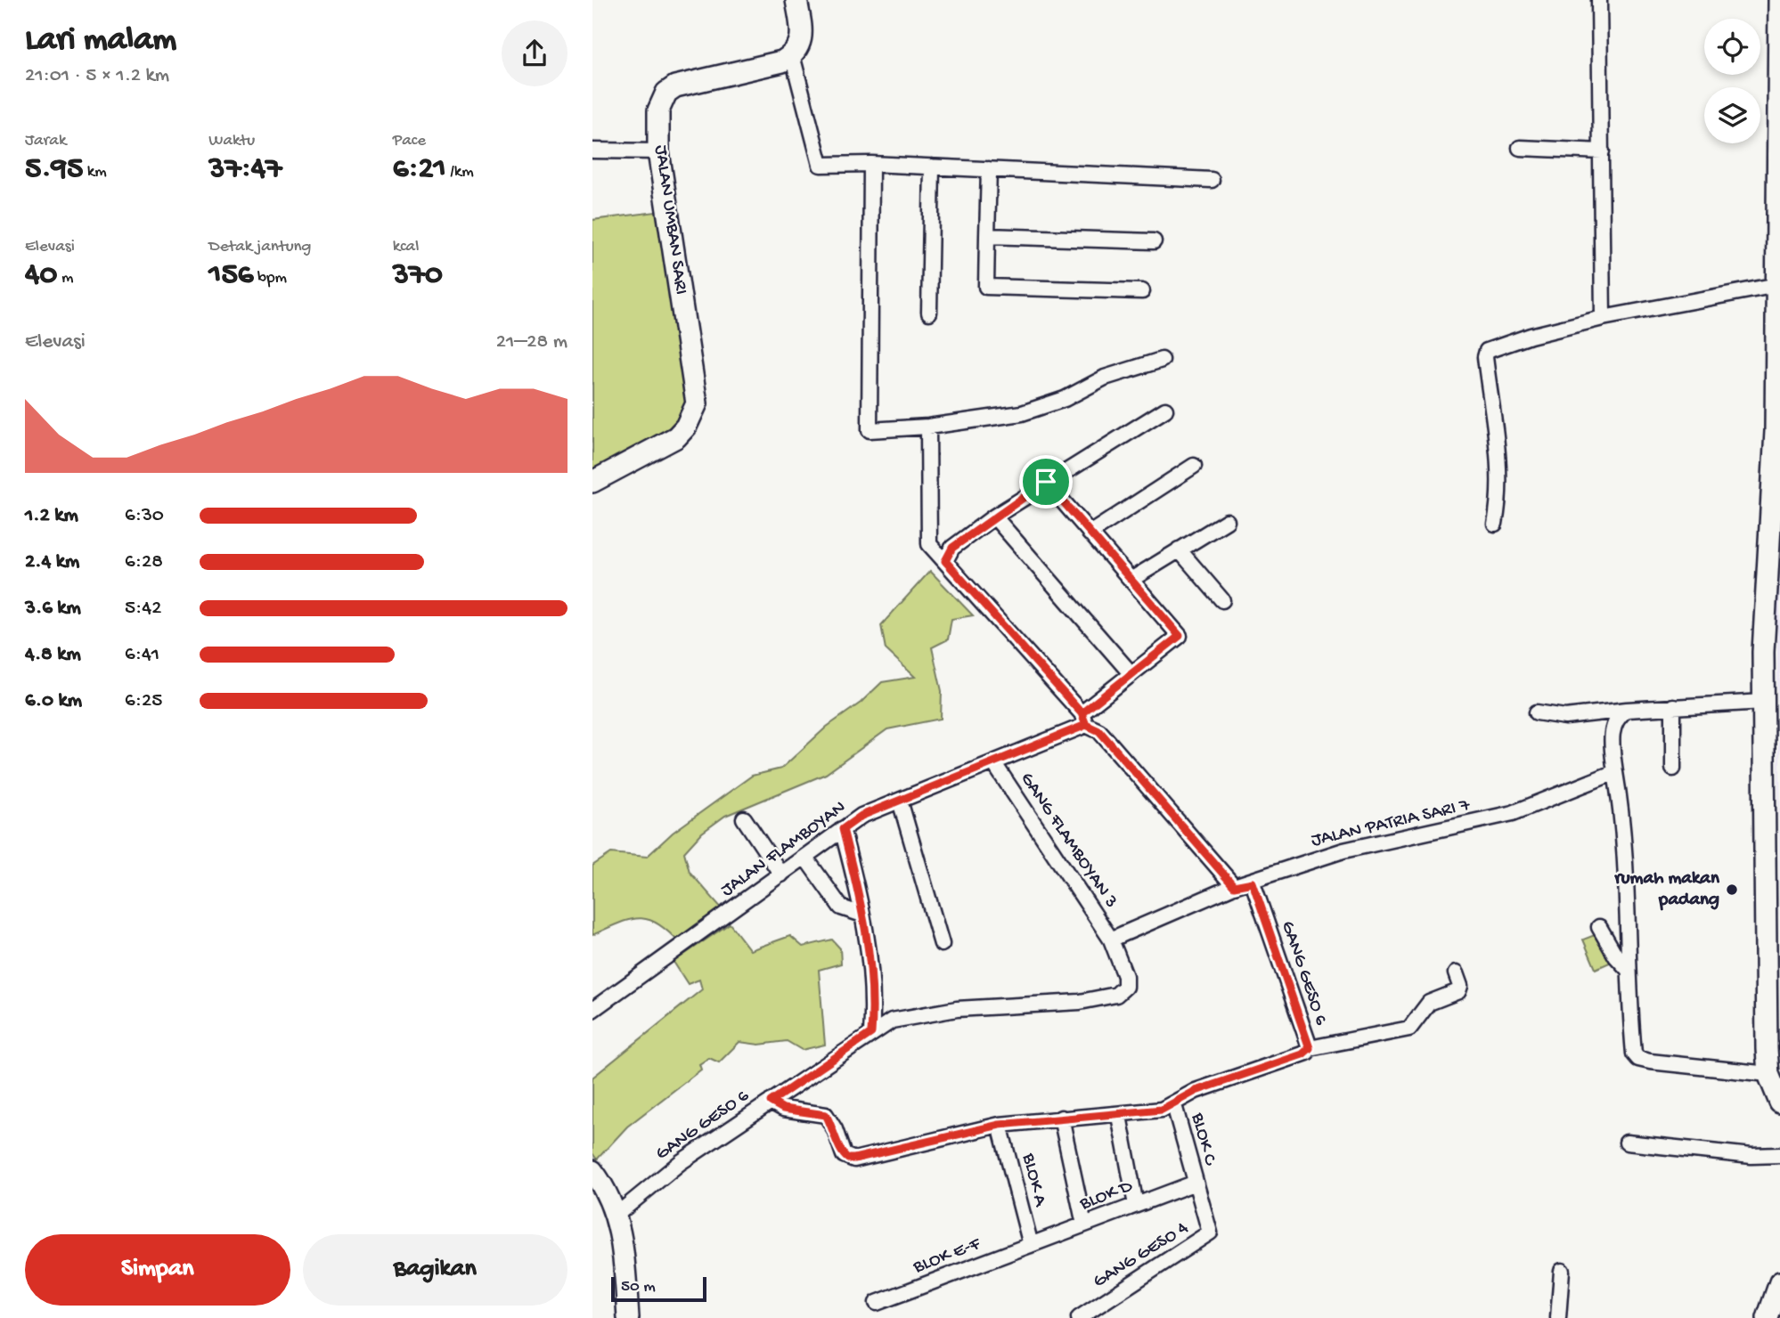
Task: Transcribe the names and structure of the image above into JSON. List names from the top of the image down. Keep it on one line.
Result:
{"streets":{"street":["JALAN UMBAN SARI","JALAN PATRIA SARI 7","GANG FLAMBOYAN 3","JALAN FLAMBOYAN","GANG GESO 6","BLOK C","BLOK A","BLOK D","GANG GESO 4","BLOK E-F"]},"crossings":[["JALAN PATRIA SARI 7","GANG FLAMBOYAN 3"],["JALAN PATRIA SARI 7","GANG GESO 6"],["GANG FLAMBOYAN 3","JALAN FLAMBOYAN"],["GANG GESO 6","BLOK C"],["GANG GESO 6","BLOK A"],["BLOK C","BLOK D"],["BLOK C","GANG GESO 4"],["BLOK A","BLOK D"],["BLOK A","BLOK E-F"],["BLOK D","GANG GESO 4"],["BLOK D","BLOK E-F"]],"places":["rumah makan padang"],"scale_bar":"50 m","page":{"heading":["Lari malam","21:01 · 5 × 1.2 km"],"stats":[["Jarak","5.95 km"],["Waktu","37:47"],["Pace","6:21 /km"],["Elevasi","40 m"],["Detak jantung","156 bpm"],["kcal","370"]],"chart":["Elevasi","21–28 m"],"list":[{"name":"1.2 km","note":"6:30"},{"name":"2.4 km","note":"6:28"},{"name":"3.6 km","note":"5:42"},{"name":"4.8 km","note":"6:41"},{"name":"6.0 km","note":"6:25"}],"buttons":["Simpan","Bagikan"],"scale":"50 m"}}
